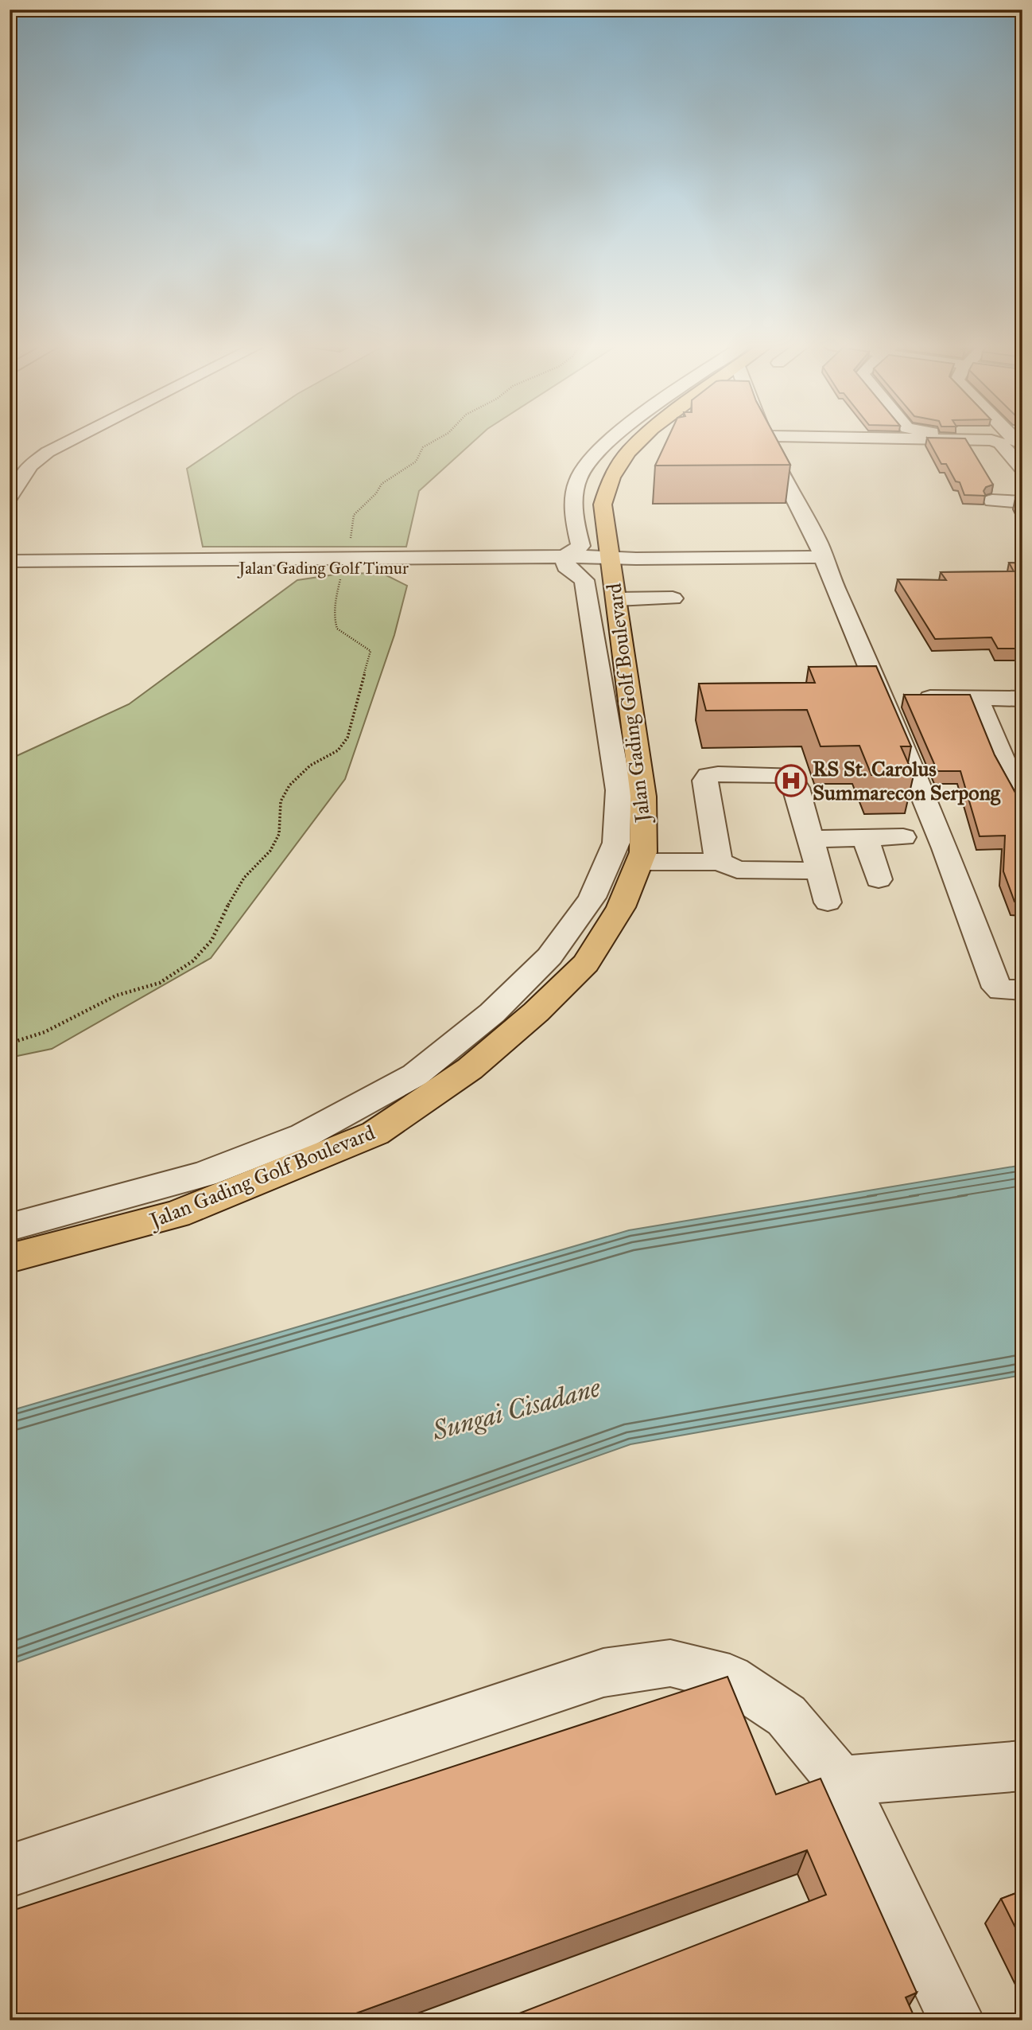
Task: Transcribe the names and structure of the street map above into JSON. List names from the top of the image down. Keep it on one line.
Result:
{"streets":{"main road":["Jalan Gading Golf Boulevard"],"street":["Jalan Gading Golf Timur"]},"crossings":[["Jalan Gading Golf Timur","Jalan Gading Golf Boulevard"]],"water":["Sungai Cisadane"],"places":{"hospital":["RS St. Carolus Summarecon Serpong"]}}
